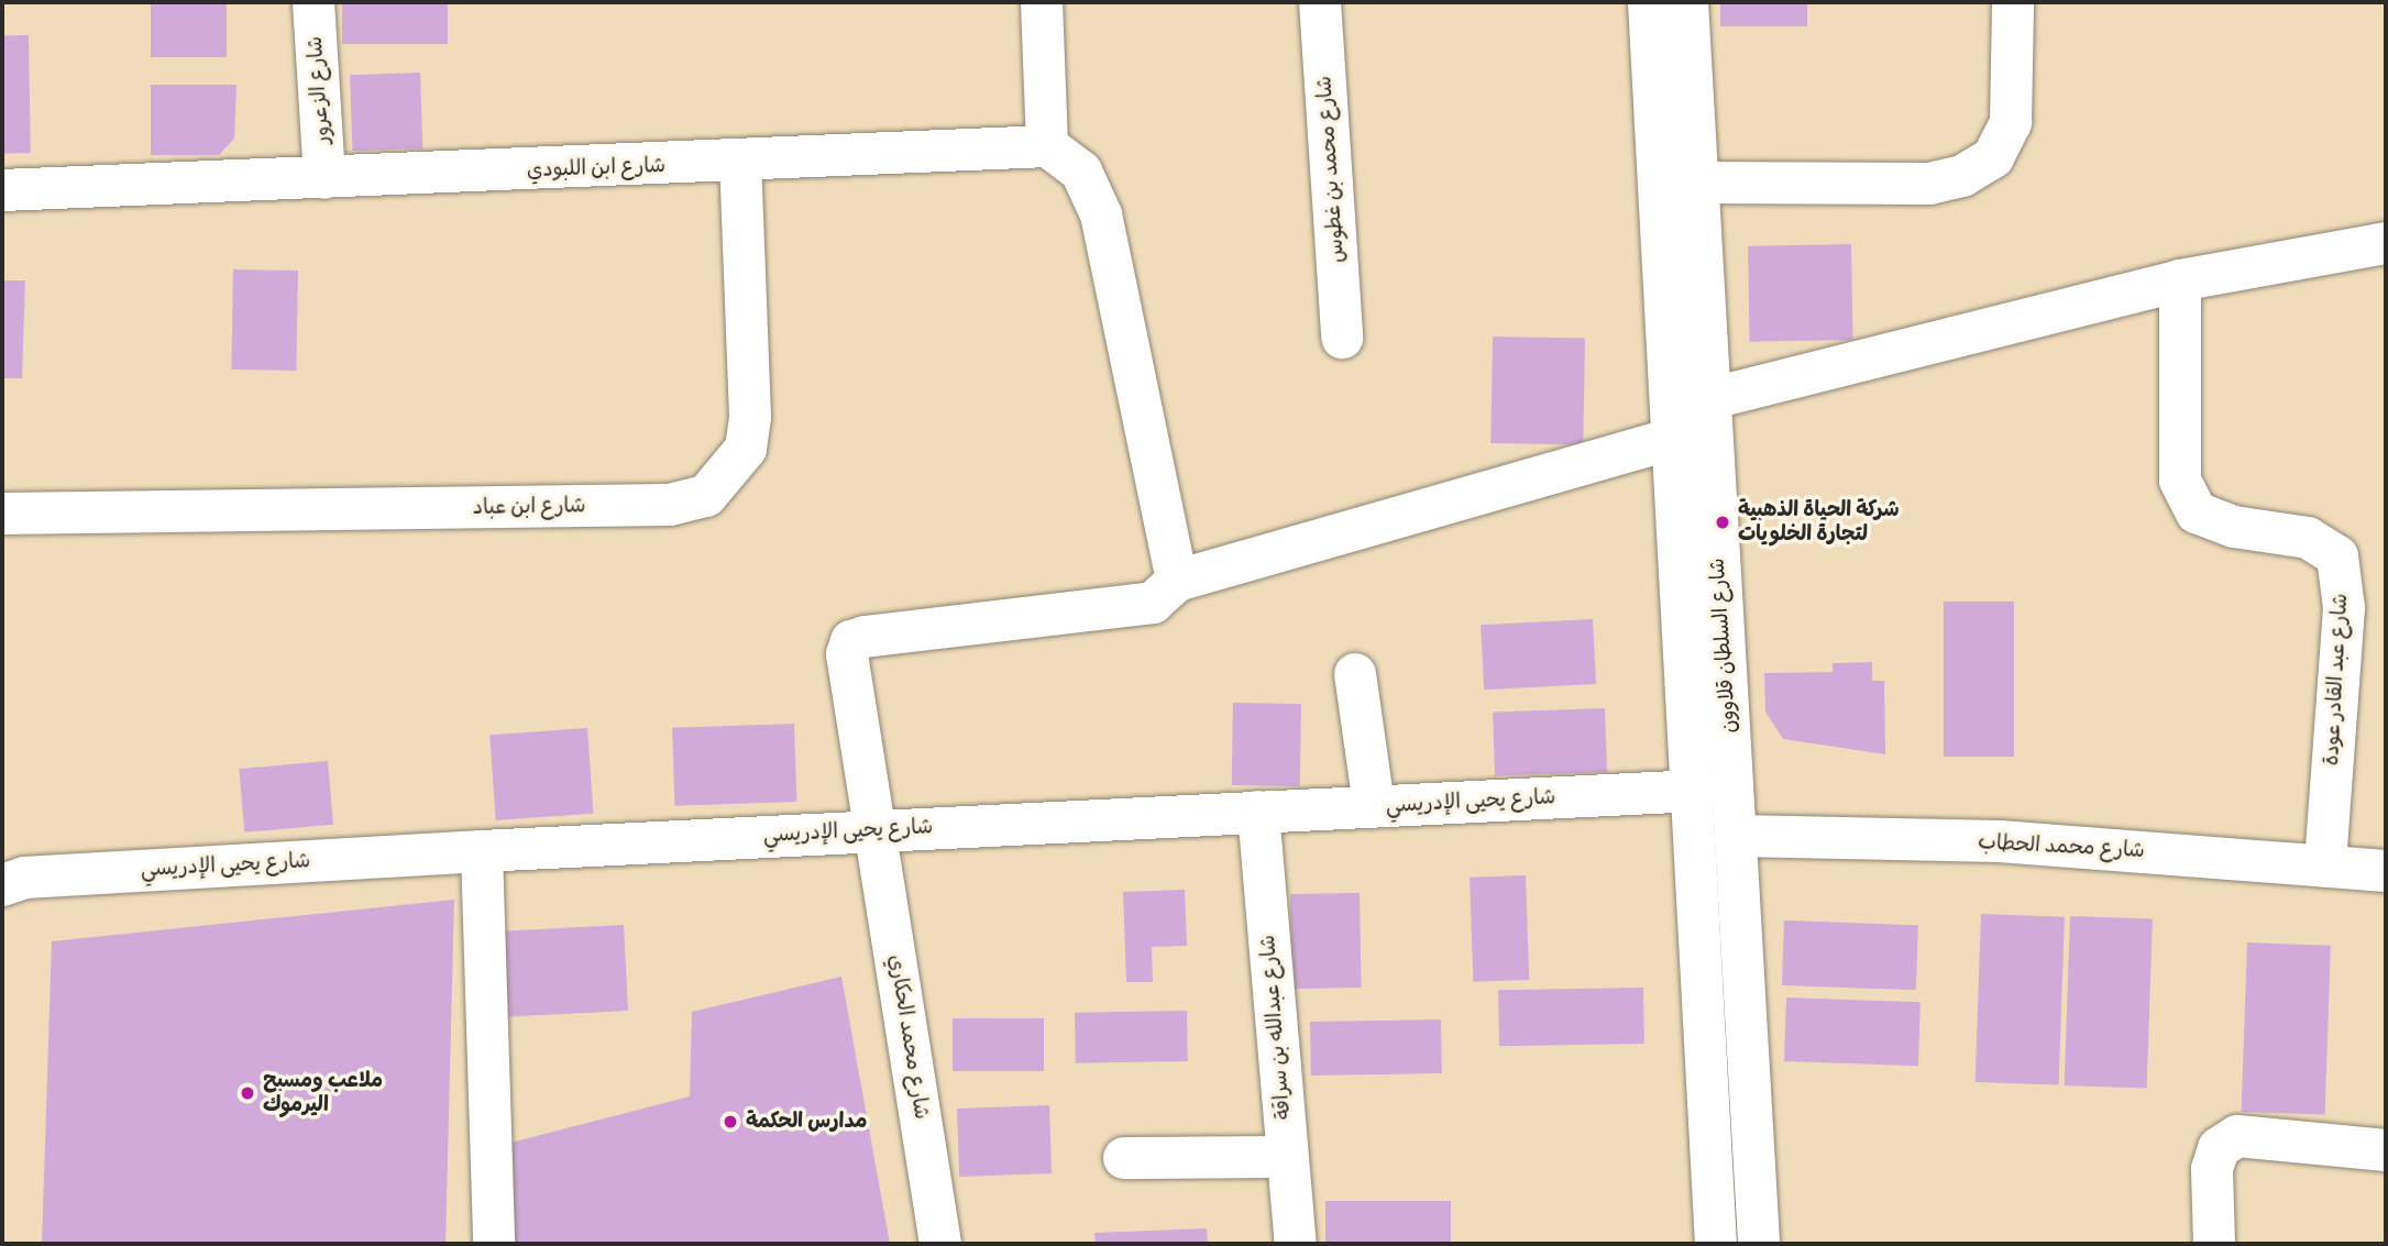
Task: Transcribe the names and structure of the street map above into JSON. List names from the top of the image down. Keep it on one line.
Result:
{"streets":{"street":["شارع الزعرور","شارع ابن اللبودي","شارع محمد بن غطوس","شارع ابن عباد","شارع السلطان قلاوون","شارع عبد القادر عودة","شارع يحيى الإدريسي","شارع محمد الحطاب","شارع عبدالله بن سراقة","شارع محمد الحكاري"]},"crossings":[["شارع الزعرور","شارع ابن اللبودي"],["شارع ابن اللبودي","شارع ابن عباد"],["شارع السلطان قلاوون","شارع يحيى الإدريسي"],["شارع السلطان قلاوون","شارع محمد الحطاب"],["شارع عبد القادر عودة","شارع محمد الحطاب"],["شارع يحيى الإدريسي","شارع عبدالله بن سراقة"],["شارع يحيى الإدريسي","شارع محمد الحكاري"]],"places":["شركة الحياة الذهبية لتجارة الخلويات","ملاعب ومسبح اليرموك","مدارس الحكمة"]}
